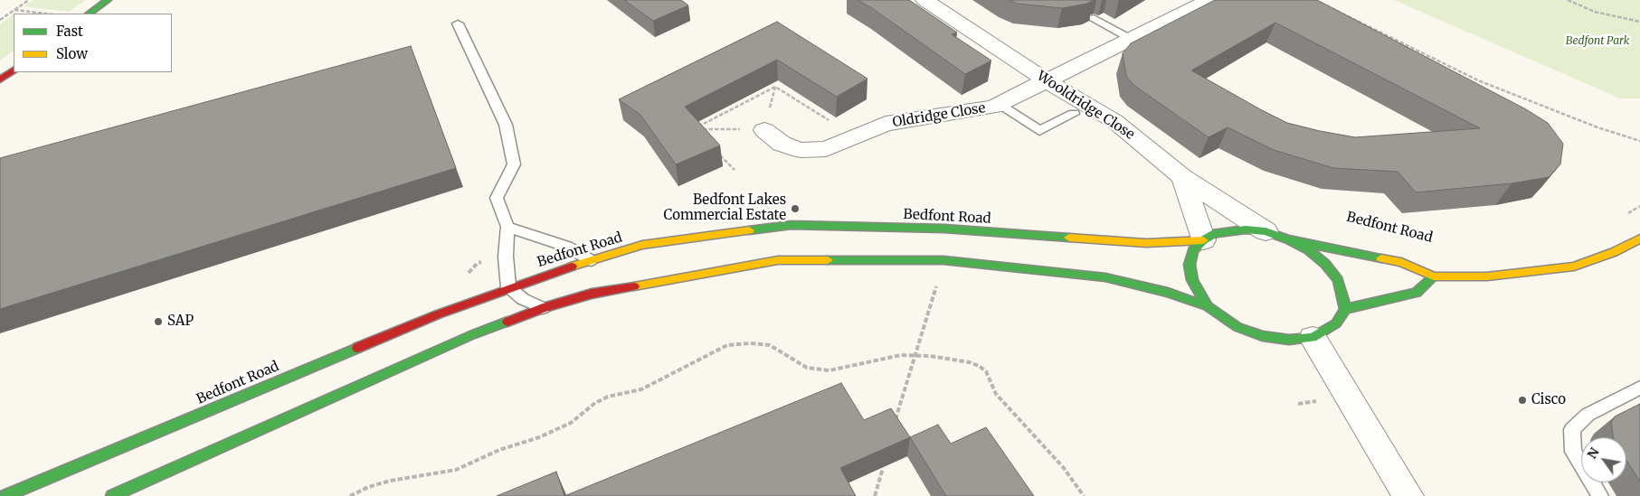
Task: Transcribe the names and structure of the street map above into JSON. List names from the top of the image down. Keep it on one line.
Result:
{"streets":{"street":["Wooldridge Close","Oldridge Close","Bedfont Road"]},"crossings":[["Wooldridge Close","Oldridge Close"],["Wooldridge Close","Bedfont Road"]],"parks":["Bedfont Park"],"places":["Bedfont Lakes Commercial Estate","SAP","Cisco"],"legend":["Fast","Slow"],"north":"top left"}
